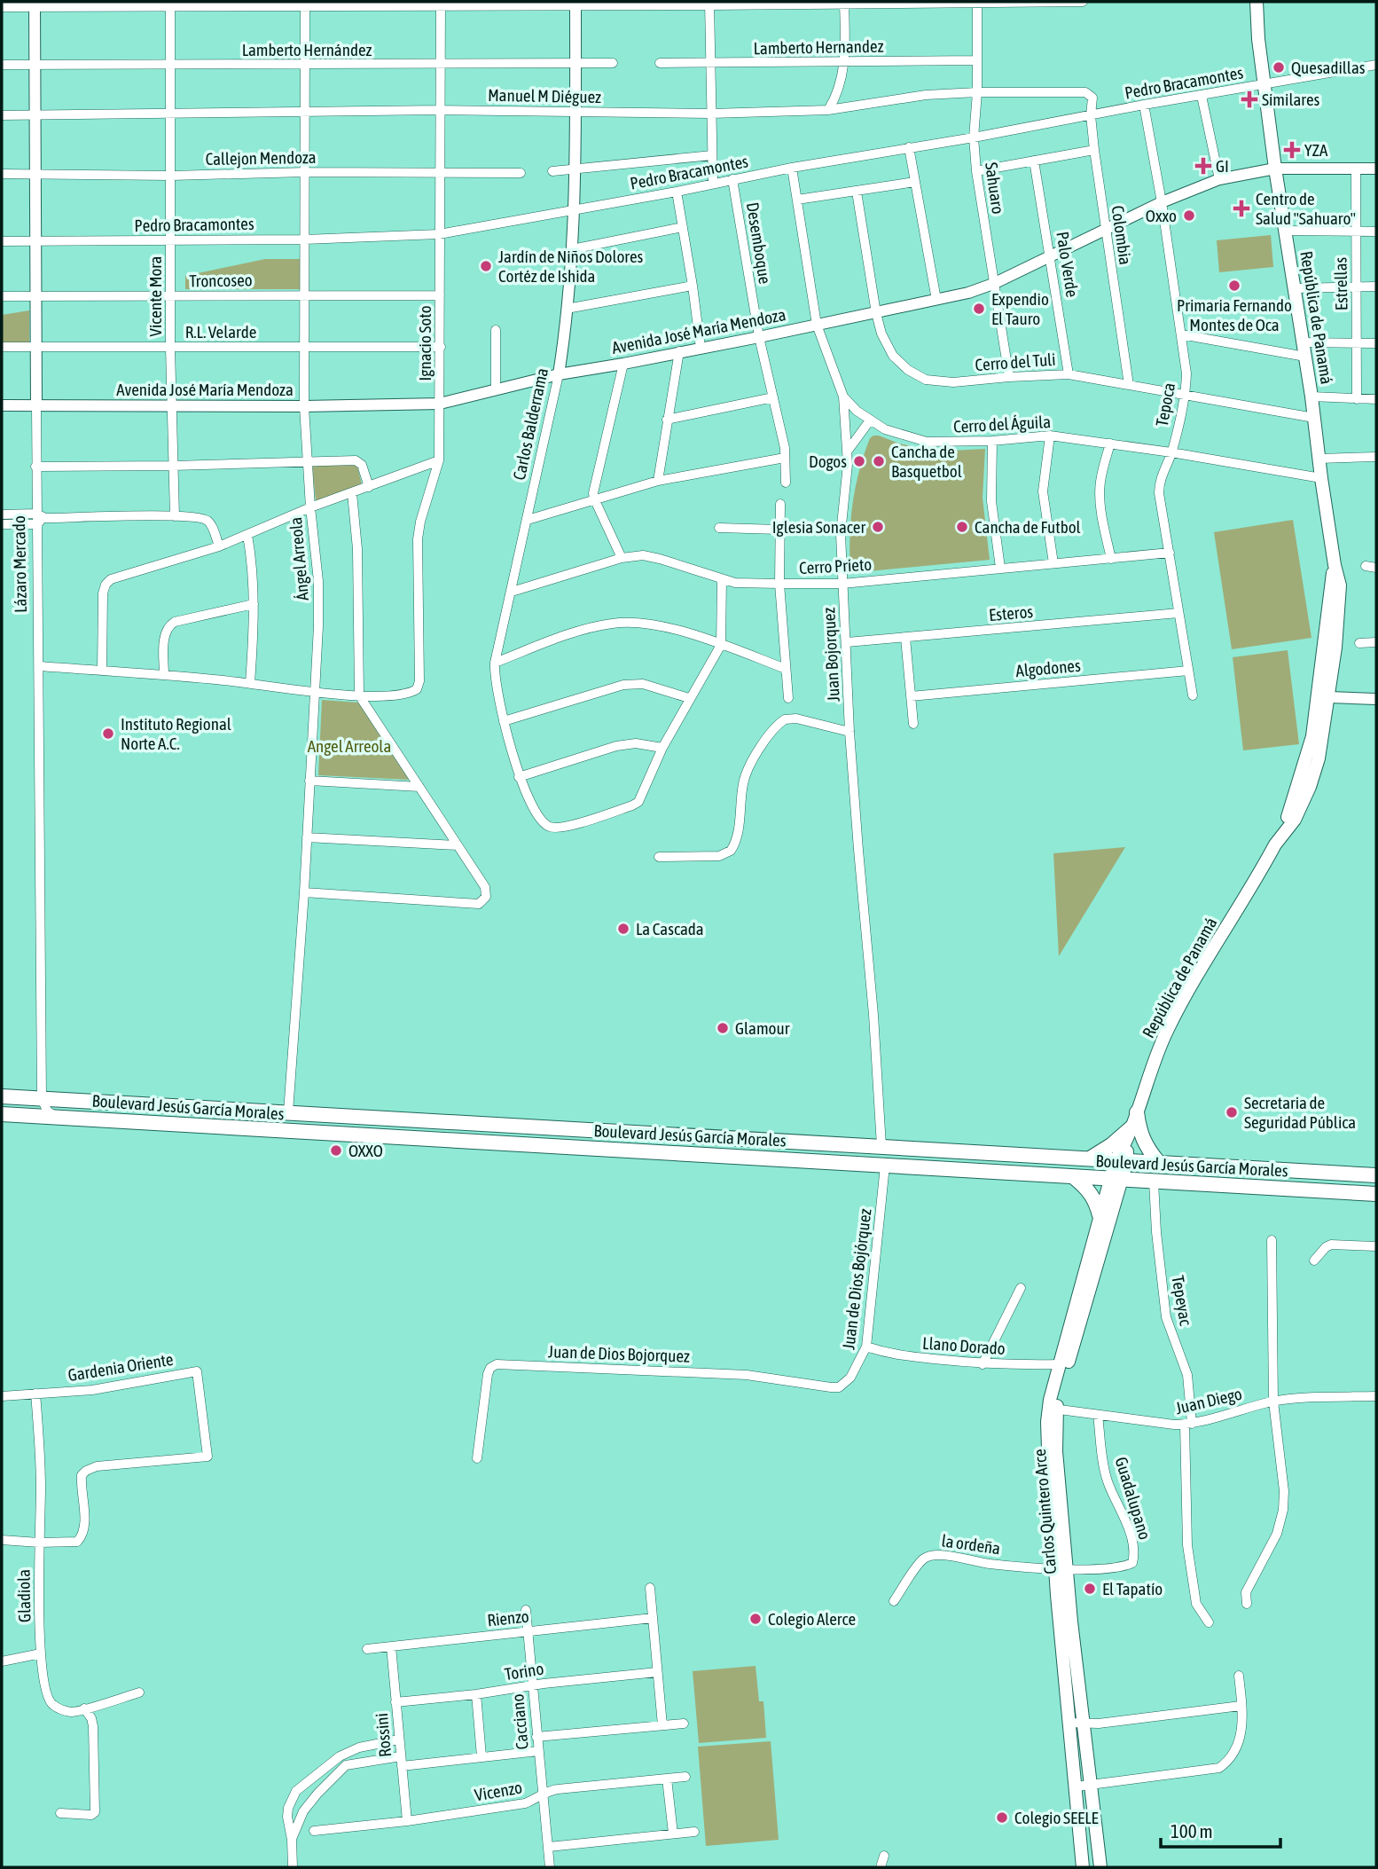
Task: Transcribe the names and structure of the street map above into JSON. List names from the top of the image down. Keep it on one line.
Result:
{"streets":{"main road":["República de Panamá","Boulevard Jesús García Morales","Carlos Quintero Arce"],"street":["Lamberto Hernandez","Lamberto Hernández","Pedro Bracamontes","Manuel M Diéguez","Callejon Mendoza","Sahuaro","Colombia","Desemboque","Palo Verde","Troncoseo","Estrellas","Vicente Mora","Avenida José María Mendoza","R.L. Velarde","Ignacio Soto","Cerro del Tuli","Tepoca","Carlos Balderrama","Cerro del Águila","Ángel Arreola","Lázaro Mercado","Cerro Prieto","Esteros","Juan Bojorquez","Algodones","Juan de Dios Bojórquez","Tepeyac","Llano Dorado","Juan de Dios Bojorquez","Gardenia Oriente","Juan Diego","Guadalupano","la ordeña","Gladiola","Rienzo","Torino","Cacciano","Rossini","Vicenzo"]},"crossings":[["Lamberto Hernandez","Sahuaro"],["Lamberto Hernández","Vicente Mora"],["Lamberto Hernández","Ignacio Soto"],["Lamberto Hernández","Carlos Balderrama"],["Lamberto Hernández","Ángel Arreola"],["Lamberto Hernández","Lázaro Mercado"],["Pedro Bracamontes","Sahuaro"],["Pedro Bracamontes","Colombia"],["Pedro Bracamontes","Desemboque"],["Pedro Bracamontes","Vicente Mora"],["Pedro Bracamontes","República de Panamá"],["Pedro Bracamontes","Ignacio Soto"],["Pedro Bracamontes","Tepoca"],["Pedro Bracamontes","Carlos Balderrama"],["Pedro Bracamontes","Ángel Arreola"],["Pedro Bracamontes","Lázaro Mercado"],["Pedro Bracamontes","Juan Bojorquez"],["Manuel M Diéguez","Sahuaro"],["Manuel M Diéguez","Colombia"],["Manuel M Diéguez","Vicente Mora"],["Manuel M Diéguez","Ignacio Soto"],["Manuel M Diéguez","Carlos Balderrama"],["Manuel M Diéguez","Ángel Arreola"],["Manuel M Diéguez","Lázaro Mercado"],["Callejon Mendoza","Vicente Mora"],["Callejon Mendoza","Ignacio Soto"],["Callejon Mendoza","Ángel Arreola"],["Callejon Mendoza","Lázaro Mercado"],["Sahuaro","Avenida José María Mendoza"],["Sahuaro","Cerro del Tuli"],["Colombia","Avenida José María Mendoza"],["Colombia","Cerro del Tuli"],["Desemboque","Avenida José María Mendoza"],["Palo Verde","Avenida José María Mendoza"],["Palo Verde","Cerro del Tuli"],["Troncoseo","Vicente Mora"],["Troncoseo","Ignacio Soto"],["Troncoseo","Ángel Arreola"],["Troncoseo","Lázaro Mercado"],["Estrellas","Avenida José María Mendoza"],["Vicente Mora","Avenida José María Mendoza"],["Vicente Mora","R.L. Velarde"],["República de Panamá","Avenida José María Mendoza"],["República de Panamá","Cerro del Tuli"],["República de Panamá","Cerro del Águila"],["República de Panamá","Boulevard Jesús García Morales"],["República de Panamá","Carlos Quintero Arce"],["Avenida José María Mendoza","Ignacio Soto"],["Avenida José María Mendoza","Cerro del Tuli"],["Avenida José María Mendoza","Tepoca"],["Avenida José María Mendoza","Carlos Balderrama"],["Avenida José María Mendoza","Ángel Arreola"],["Avenida José María Mendoza","Lázaro Mercado"],["Avenida José María Mendoza","Juan Bojorquez"],["R.L. Velarde","Ignacio Soto"],["R.L. Velarde","Ángel Arreola"],["R.L. Velarde","Lázaro Mercado"],["Cerro del Tuli","Tepoca"],["Tepoca","Cerro del Águila"],["Tepoca","Cerro Prieto"],["Tepoca","Esteros"],["Tepoca","Algodones"],["Carlos Balderrama","Cerro Prieto"],["Cerro del Águila","Juan Bojorquez"],["Ángel Arreola","Boulevard Jesús García Morales"],["Lázaro Mercado","Boulevard Jesús García Morales"],["Cerro Prieto","Juan Bojorquez"],["Esteros","Juan Bojorquez"],["Juan Bojorquez","Boulevard Jesús García Morales"],["Boulevard Jesús García Morales","Juan de Dios Bojórquez"],["Boulevard Jesús García Morales","Tepeyac"],["Boulevard Jesús García Morales","Carlos Quintero Arce"],["Juan de Dios Bojórquez","Llano Dorado"],["Juan de Dios Bojórquez","Juan de Dios Bojorquez"],["Tepeyac","Juan Diego"],["Llano Dorado","Carlos Quintero Arce"],["Gardenia Oriente","Gladiola"],["Juan Diego","Guadalupano"],["Juan Diego","Carlos Quintero Arce"],["Guadalupano","Carlos Quintero Arce"],["Guadalupano","la ordeña"],["Carlos Quintero Arce","la ordeña"],["Rienzo","Cacciano"],["Rienzo","Rossini"],["Torino","Cacciano"],["Torino","Rossini"],["Cacciano","Vicenzo"],["Rossini","Vicenzo"]],"parks":["Angel Arreola"],"places":{"other":["Quesadillas","Oxxo","Jardín de Niños Dolores Cortéz de Ishida","Primaria Fernando Montes de Oca","Expendio El Tauro","Dogos","Cancha de Basquetbol","Iglesia Sonacer","Cancha de Futbol","Instituto Regional Norte A.C.","La Cascada","Glamour","Secretaria de Seguridad Pública","OXXO","El Tapatío","Colegio Alerce","Colegio SEELE"],"health":["Similares","YZA","GI","Centro de Salud \"Sahuaro\""]},"scale_bar":"100 m"}
